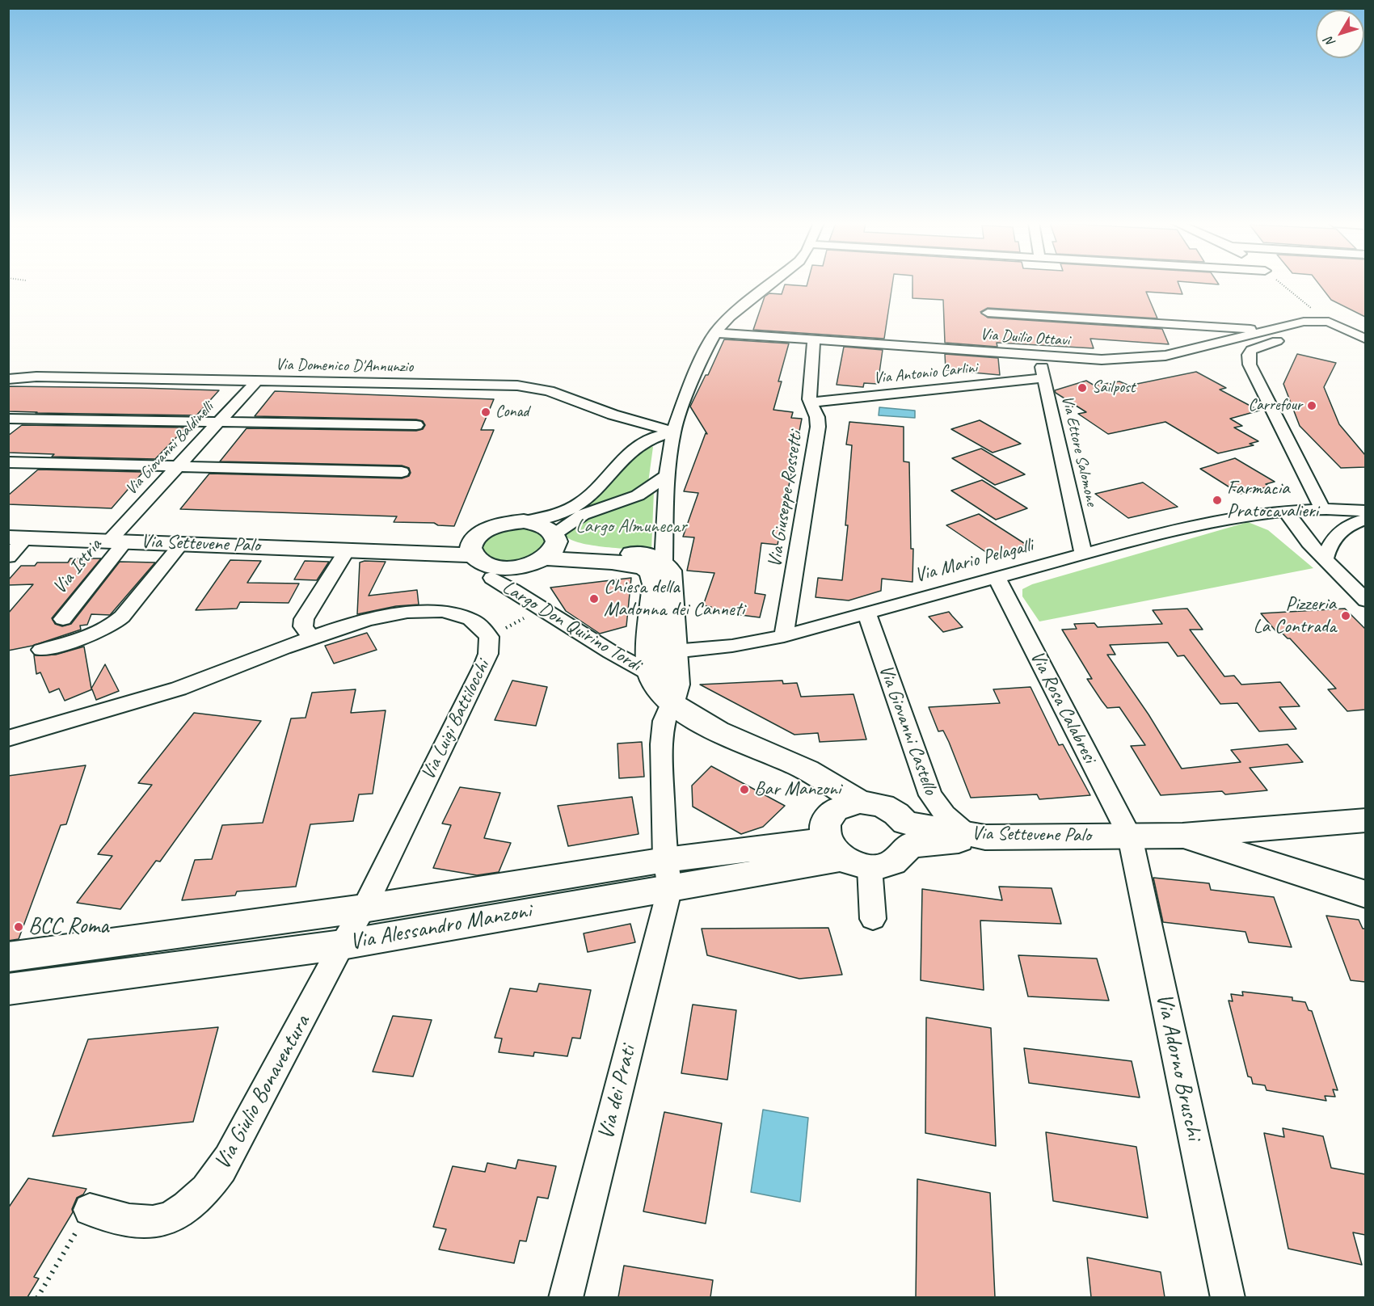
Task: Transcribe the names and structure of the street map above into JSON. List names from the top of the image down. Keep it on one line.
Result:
{"streets":{"street":["Via Duilio Ottavi","Via Domenico D'Annunzio","Via Antonio Carlini","Via Giovanni Baldinelli","Via Ettore Salomone","Via Giuseppe Rossetti","Via Settevene Palo","Via Mario Pelagalli","Via Istria","Largo Don Quirino Tordi","Via Rosa Calabresi","Via Luigi Battilocchi","Via Giovanni Castello","Via Alessandro Manzoni","Via Adorno Bruschi","Via Giulio Bonaventura","Via dei Prati"]},"crossings":[["Via Duilio Ottavi","Via Ettore Salomone"],["Via Duilio Ottavi","Via Giuseppe Rossetti"],["Via Domenico D'Annunzio","Via Giovanni Baldinelli"],["Via Antonio Carlini","Via Ettore Salomone"],["Via Antonio Carlini","Via Giuseppe Rossetti"],["Via Giovanni Baldinelli","Via Settevene Palo"],["Via Giovanni Baldinelli","Via Istria"],["Via Ettore Salomone","Via Mario Pelagalli"],["Via Giuseppe Rossetti","Via Mario Pelagalli"],["Via Settevene Palo","Via Istria"],["Via Settevene Palo","Via Rosa Calabresi"],["Via Settevene Palo","Via Giovanni Castello"],["Via Settevene Palo","Via Alessandro Manzoni"],["Via Settevene Palo","Via Adorno Bruschi"],["Via Mario Pelagalli","Via Rosa Calabresi"],["Via Mario Pelagalli","Via Giovanni Castello"],["Via Rosa Calabresi","Via Adorno Bruschi"],["Via Luigi Battilocchi","Via Alessandro Manzoni"],["Via Luigi Battilocchi","Via Giulio Bonaventura"],["Via Alessandro Manzoni","Via Giulio Bonaventura"],["Via Alessandro Manzoni","Via dei Prati"]],"parks":["Largo Almunecar"],"places":["Sailpost","Carrefour","Conad","Farmacia Pratocavalieri","Chiesa della Madonna dei Canneti","Pizzeria La Contrada","Bar Manzoni","BCC Roma"],"north":"bottom left"}
